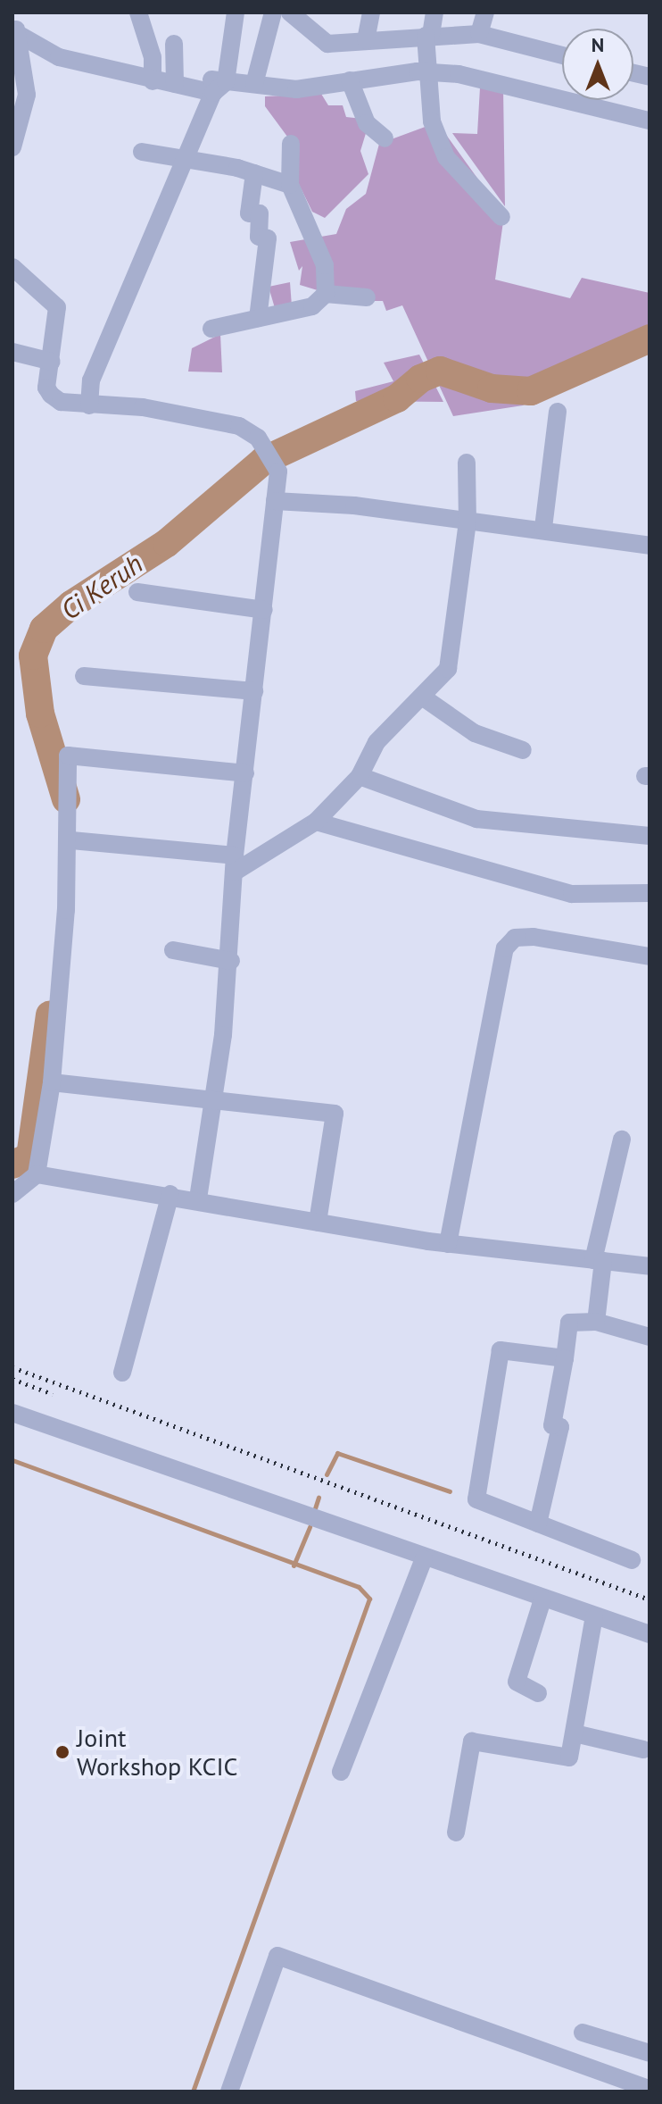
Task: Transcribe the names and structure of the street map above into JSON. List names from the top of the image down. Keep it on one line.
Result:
{"water":["Ci Keruh"],"places":["Joint Workshop KCIC"],"north":"top"}
